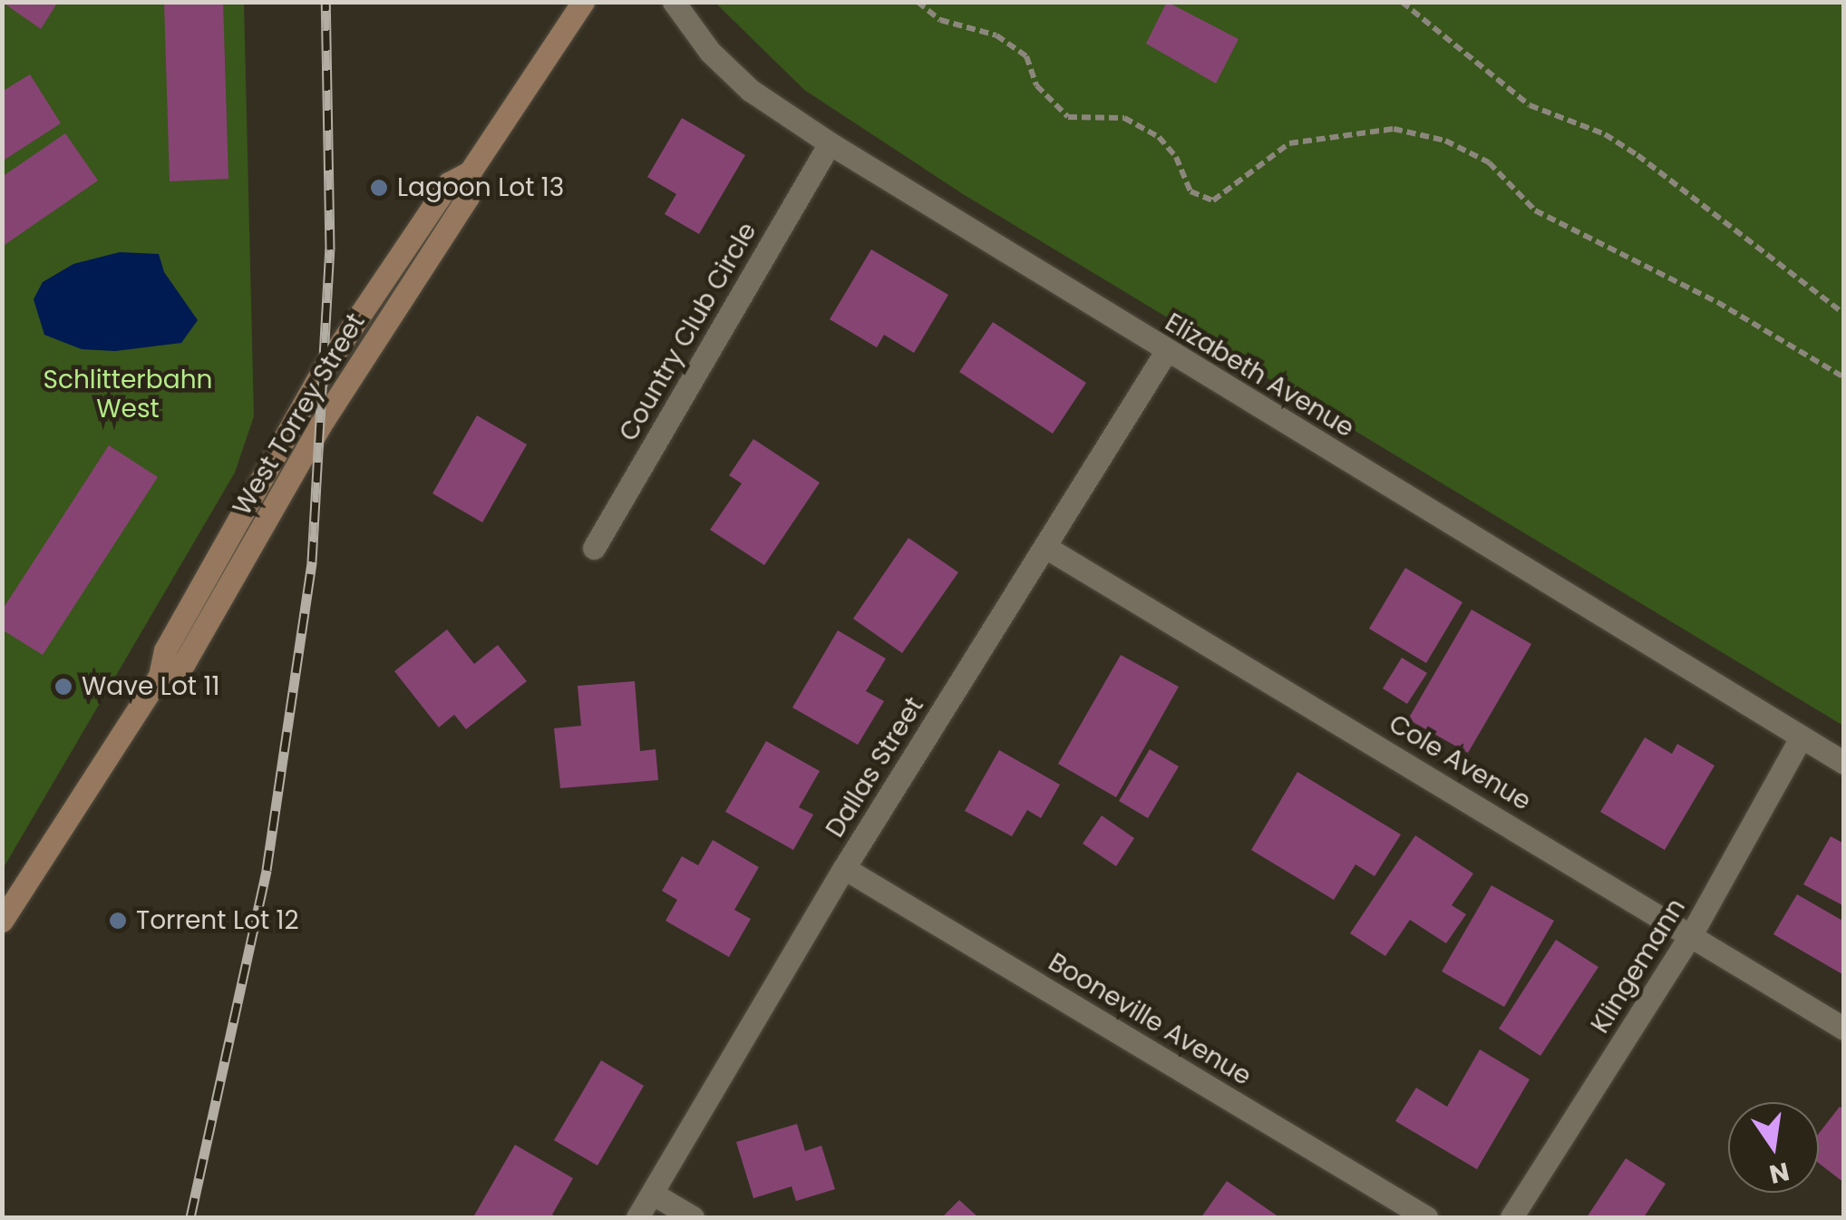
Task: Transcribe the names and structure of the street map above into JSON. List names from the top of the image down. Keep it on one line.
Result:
{"streets":{"street":["Country Club Circle","Elizabeth Avenue","West Torrey Street","Cole Avenue","Dallas Street","Klingemann","Booneville Avenue"]},"crossings":[["Country Club Circle","Elizabeth Avenue"],["Elizabeth Avenue","Dallas Street"],["Elizabeth Avenue","Klingemann"],["Cole Avenue","Dallas Street"],["Cole Avenue","Klingemann"],["Dallas Street","Booneville Avenue"]],"parks":["Schlitterbahn West"],"places":["Lagoon Lot 13","Wave Lot 11","Torrent Lot 12"],"north":"bottom"}
